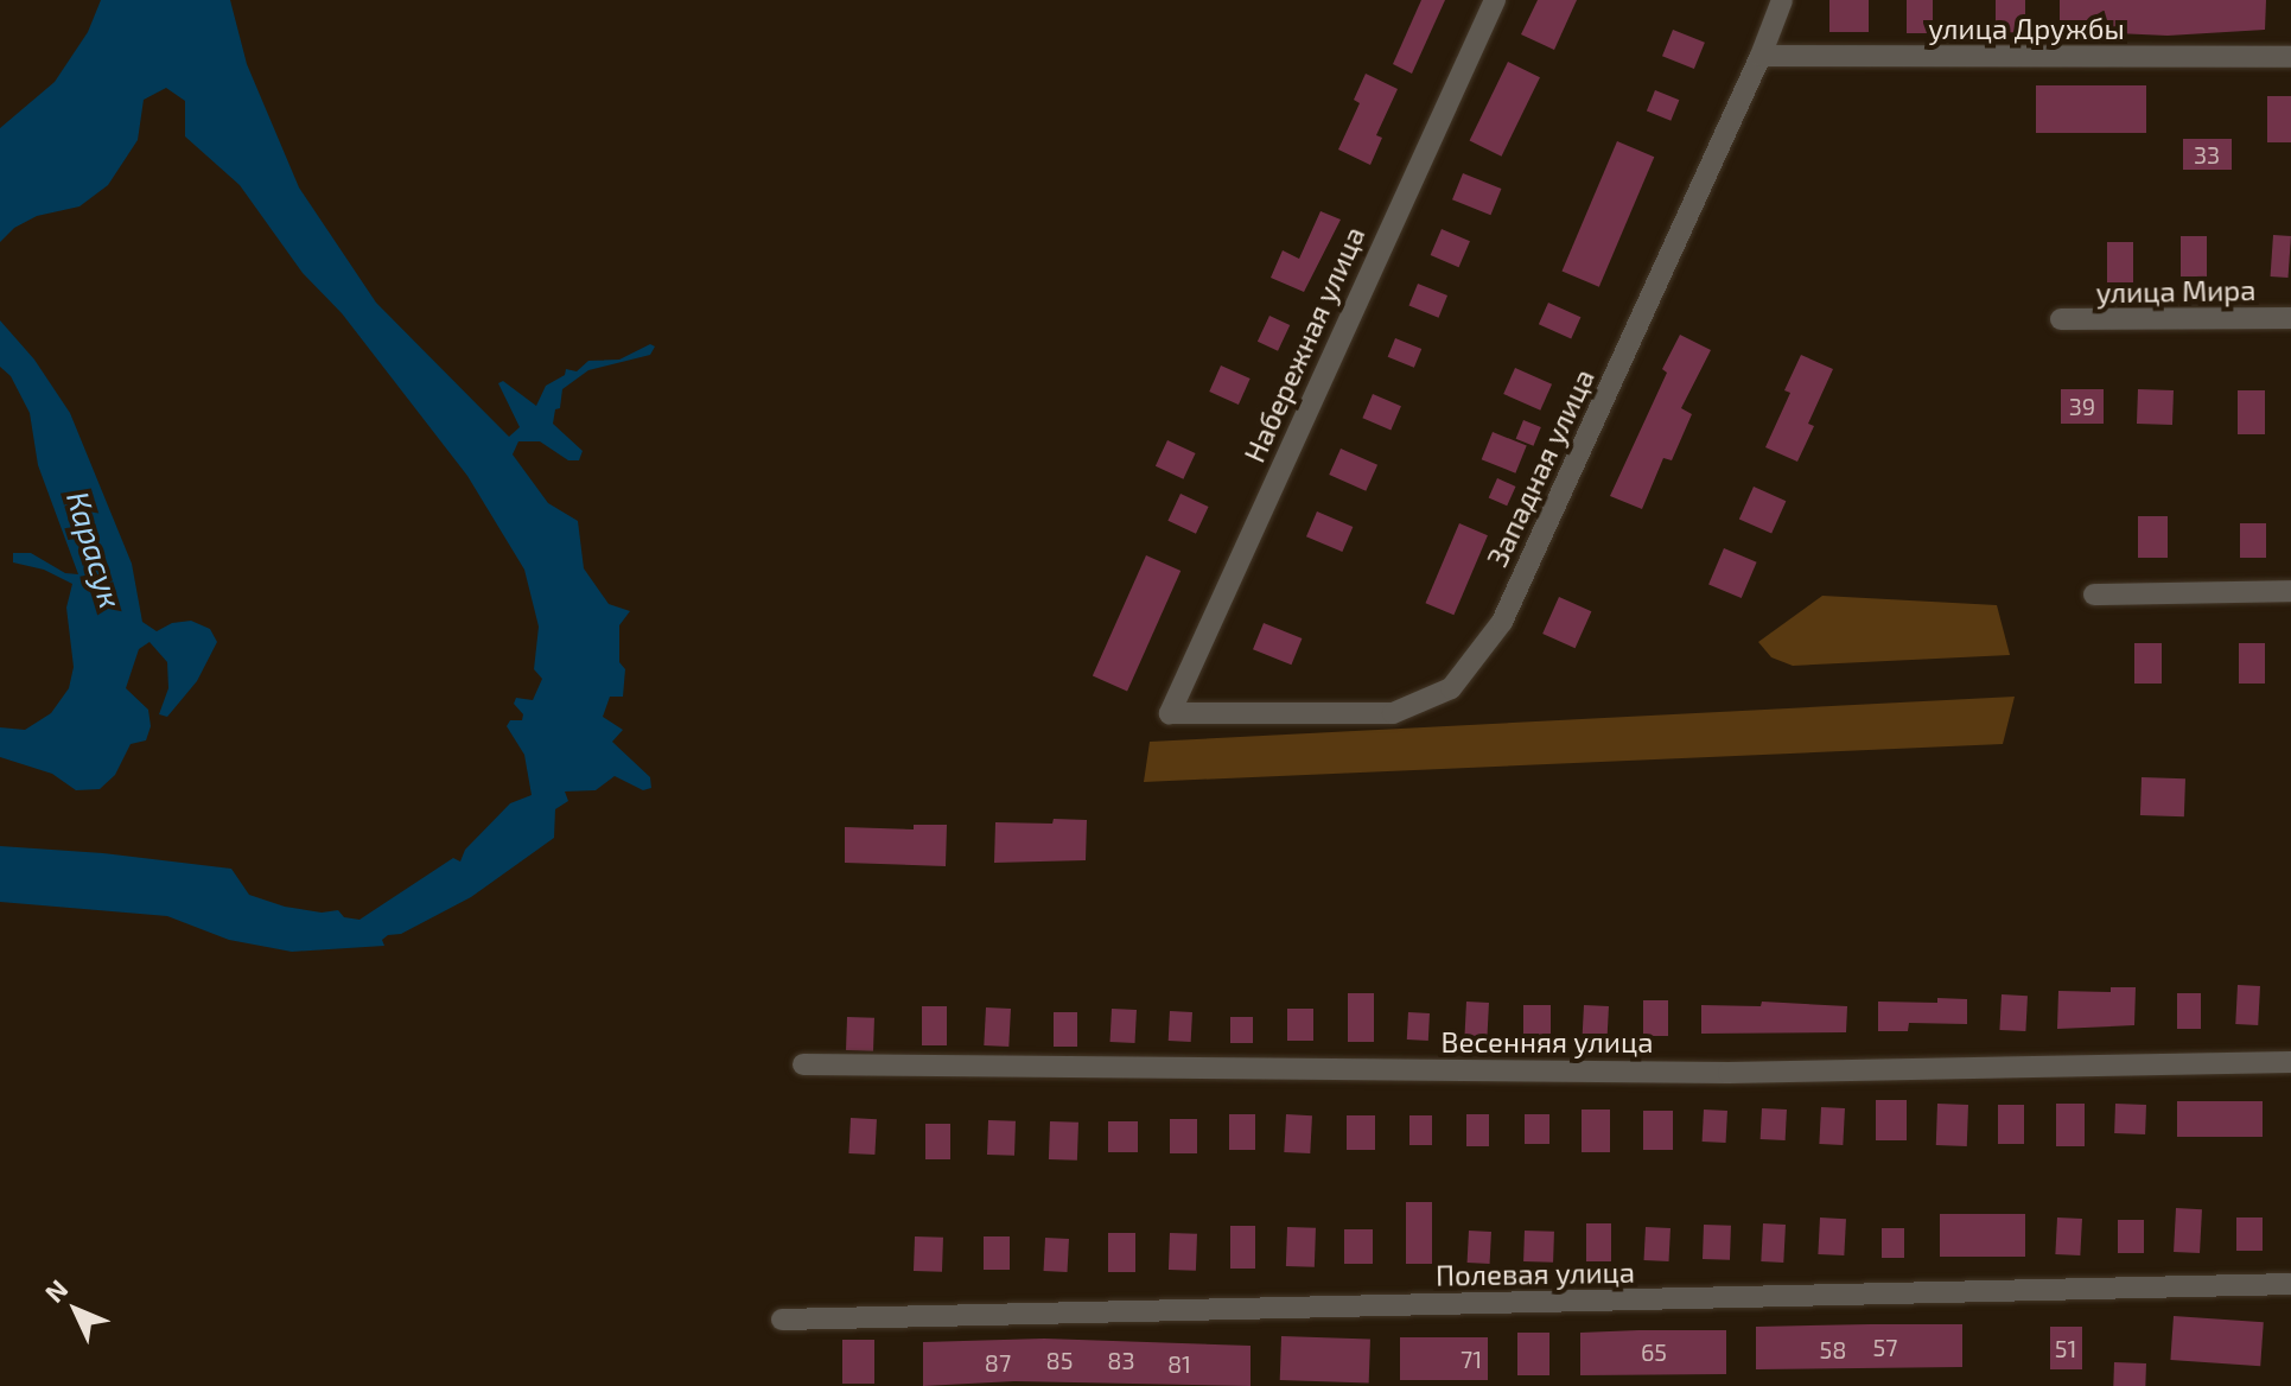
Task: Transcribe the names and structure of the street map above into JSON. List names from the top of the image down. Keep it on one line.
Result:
{"streets":{"street":["улица Дружбы","улица Мира","Набережная улица","Западная улица","Весенняя улица","Полевая улица"]},"crossings":[["улица Дружбы","Западная улица"],["Набережная улица","Западная улица"]],"water":["Карасук"],"house_numbers":["33","39","57","51","58","65","71","85","83","87","81"],"north":"top left"}
